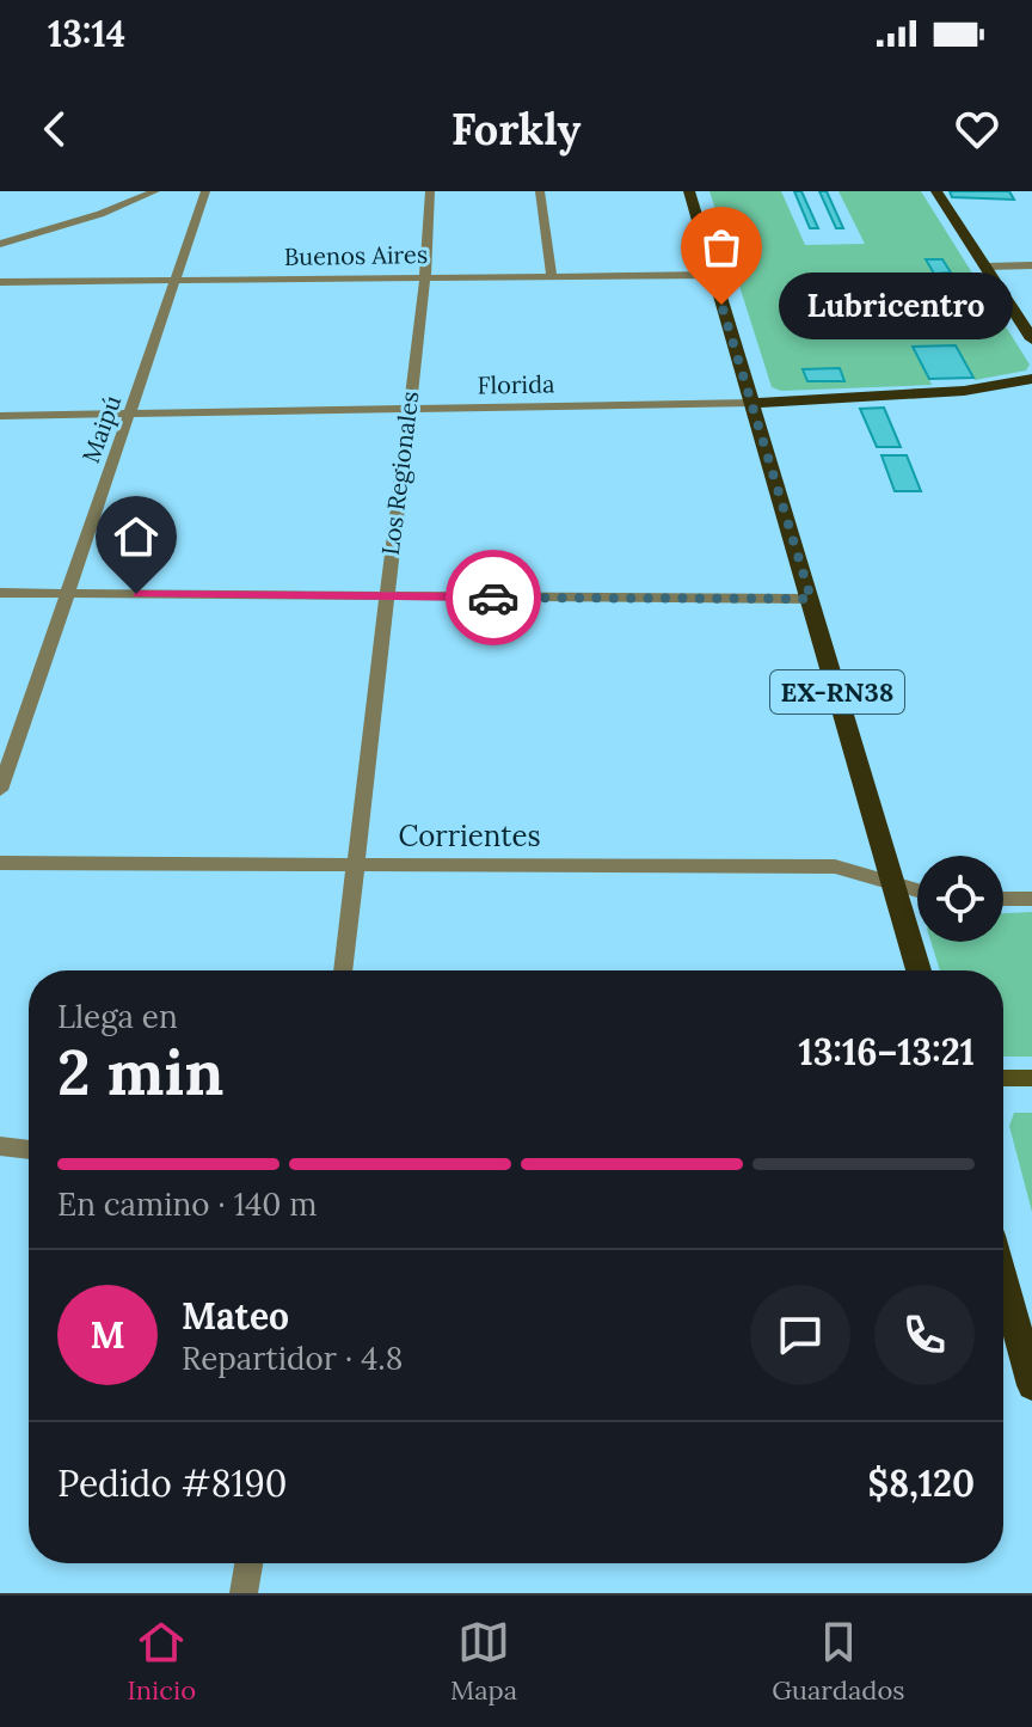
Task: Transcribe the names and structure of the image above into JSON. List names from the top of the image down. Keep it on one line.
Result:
{"streets":{"main road":["Florida","EX-RN38"],"street":["Buenos Aires","Maipú","Los Regionales","Corrientes"]},"crossings":[["Buenos Aires","Maipú"],["Buenos Aires","Los Regionales"],["Buenos Aires","EX-RN38"],["Florida","Maipú"],["Florida","Los Regionales"],["Florida","EX-RN38"],["Los Regionales","Corrientes"],["EX-RN38","Corrientes"]],"places":["Lubricentro"],"page":{"status":"13:14","header":"Forkly","bubble":"Lubricentro","heading":["2 min","Llega en","13:16–13:21"],"panel":["Mateo","Repartidor · 4.8","Pedido #8190","$8,120"],"bar":"En camino · 140 m","round":"M","tabs":["Inicio","Mapa","Guardados"]}}
